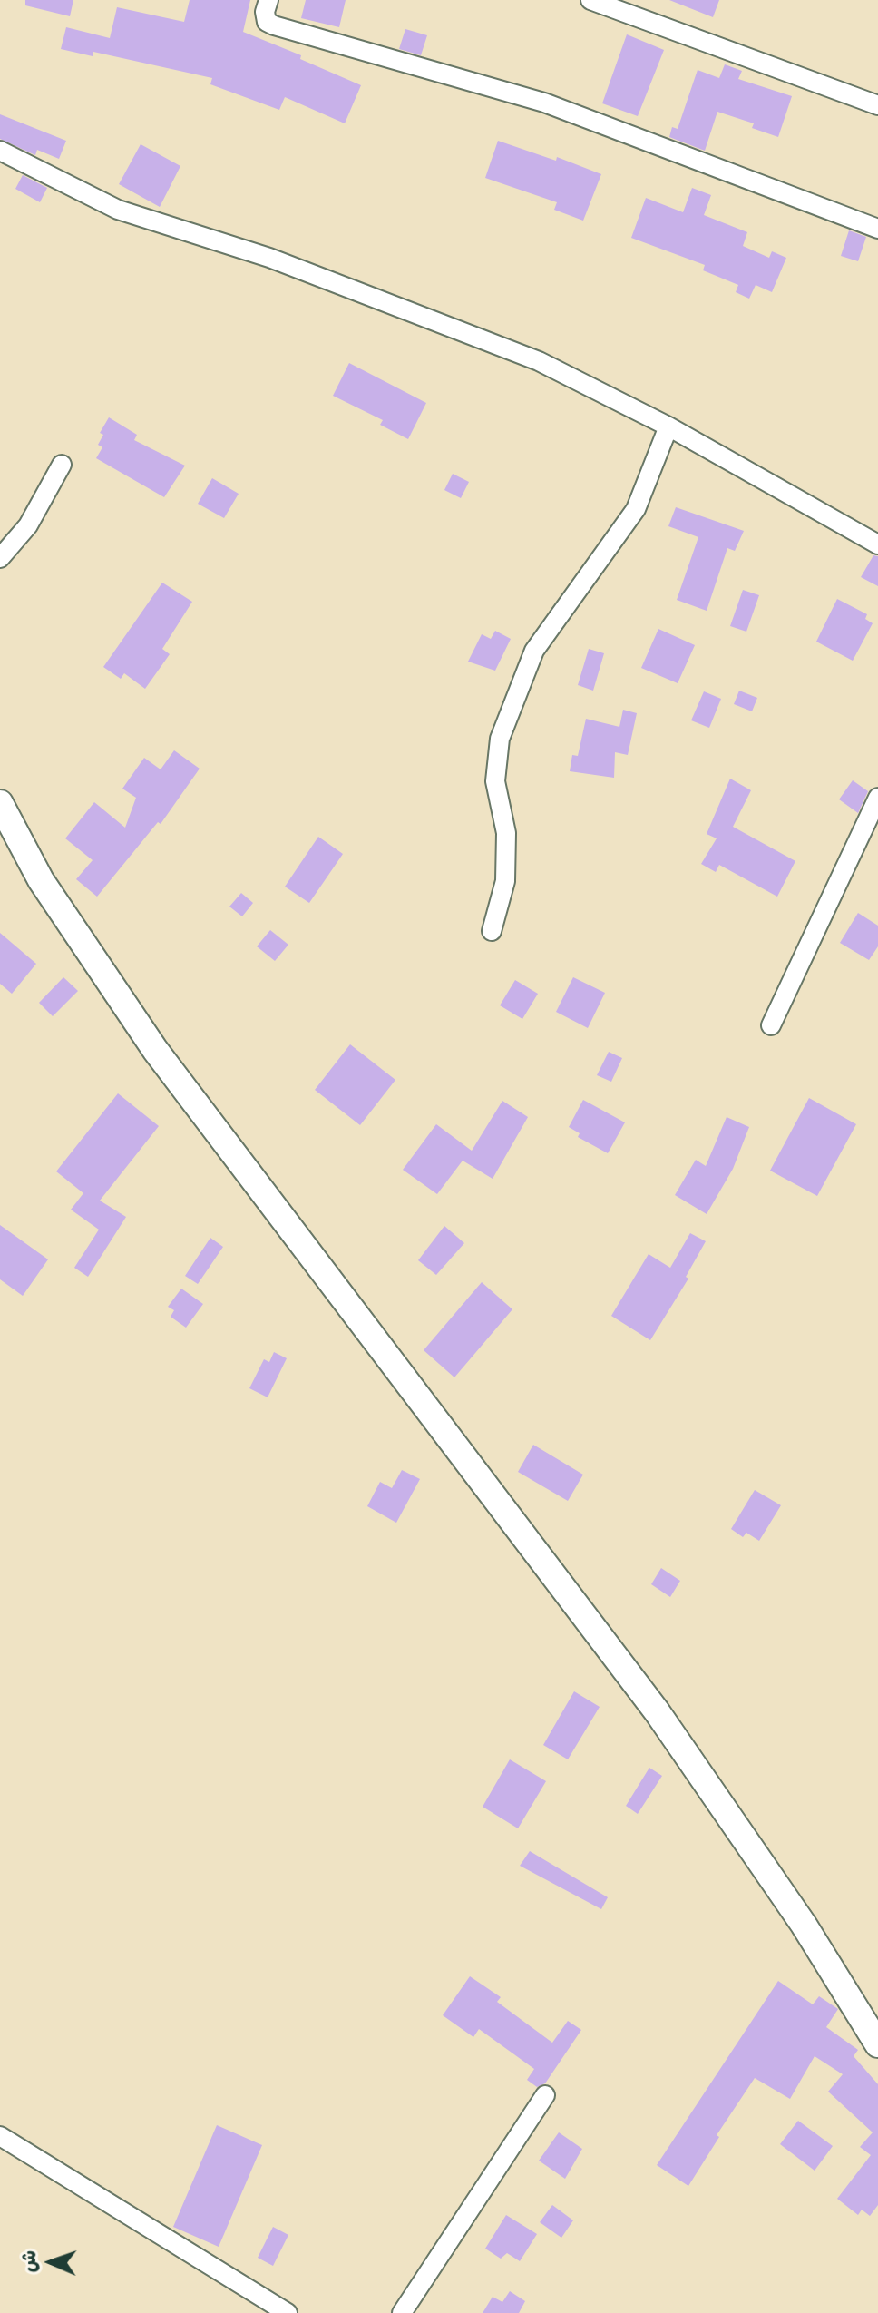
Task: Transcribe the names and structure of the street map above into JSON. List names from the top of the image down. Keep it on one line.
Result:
{"north":"left"}
